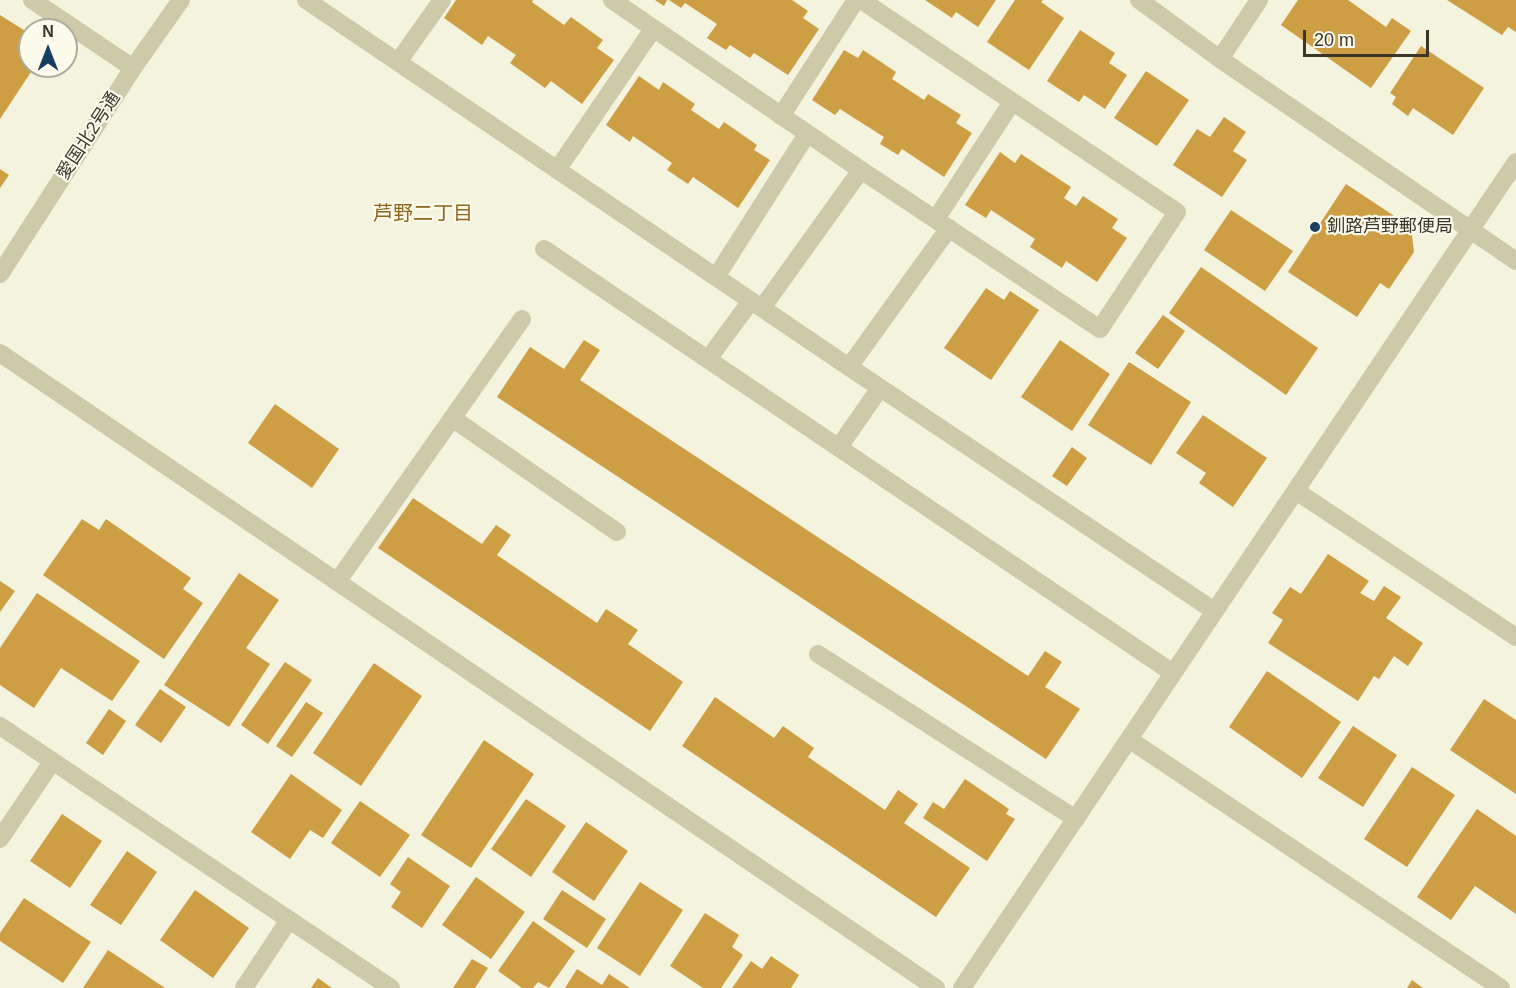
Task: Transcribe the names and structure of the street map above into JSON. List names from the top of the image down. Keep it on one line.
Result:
{"streets":{"street":["愛国北2号通"]},"districts":["芦野二丁目"],"places":["釧路芦野郵便局"],"scale_bar":"20 m","north":"top"}
